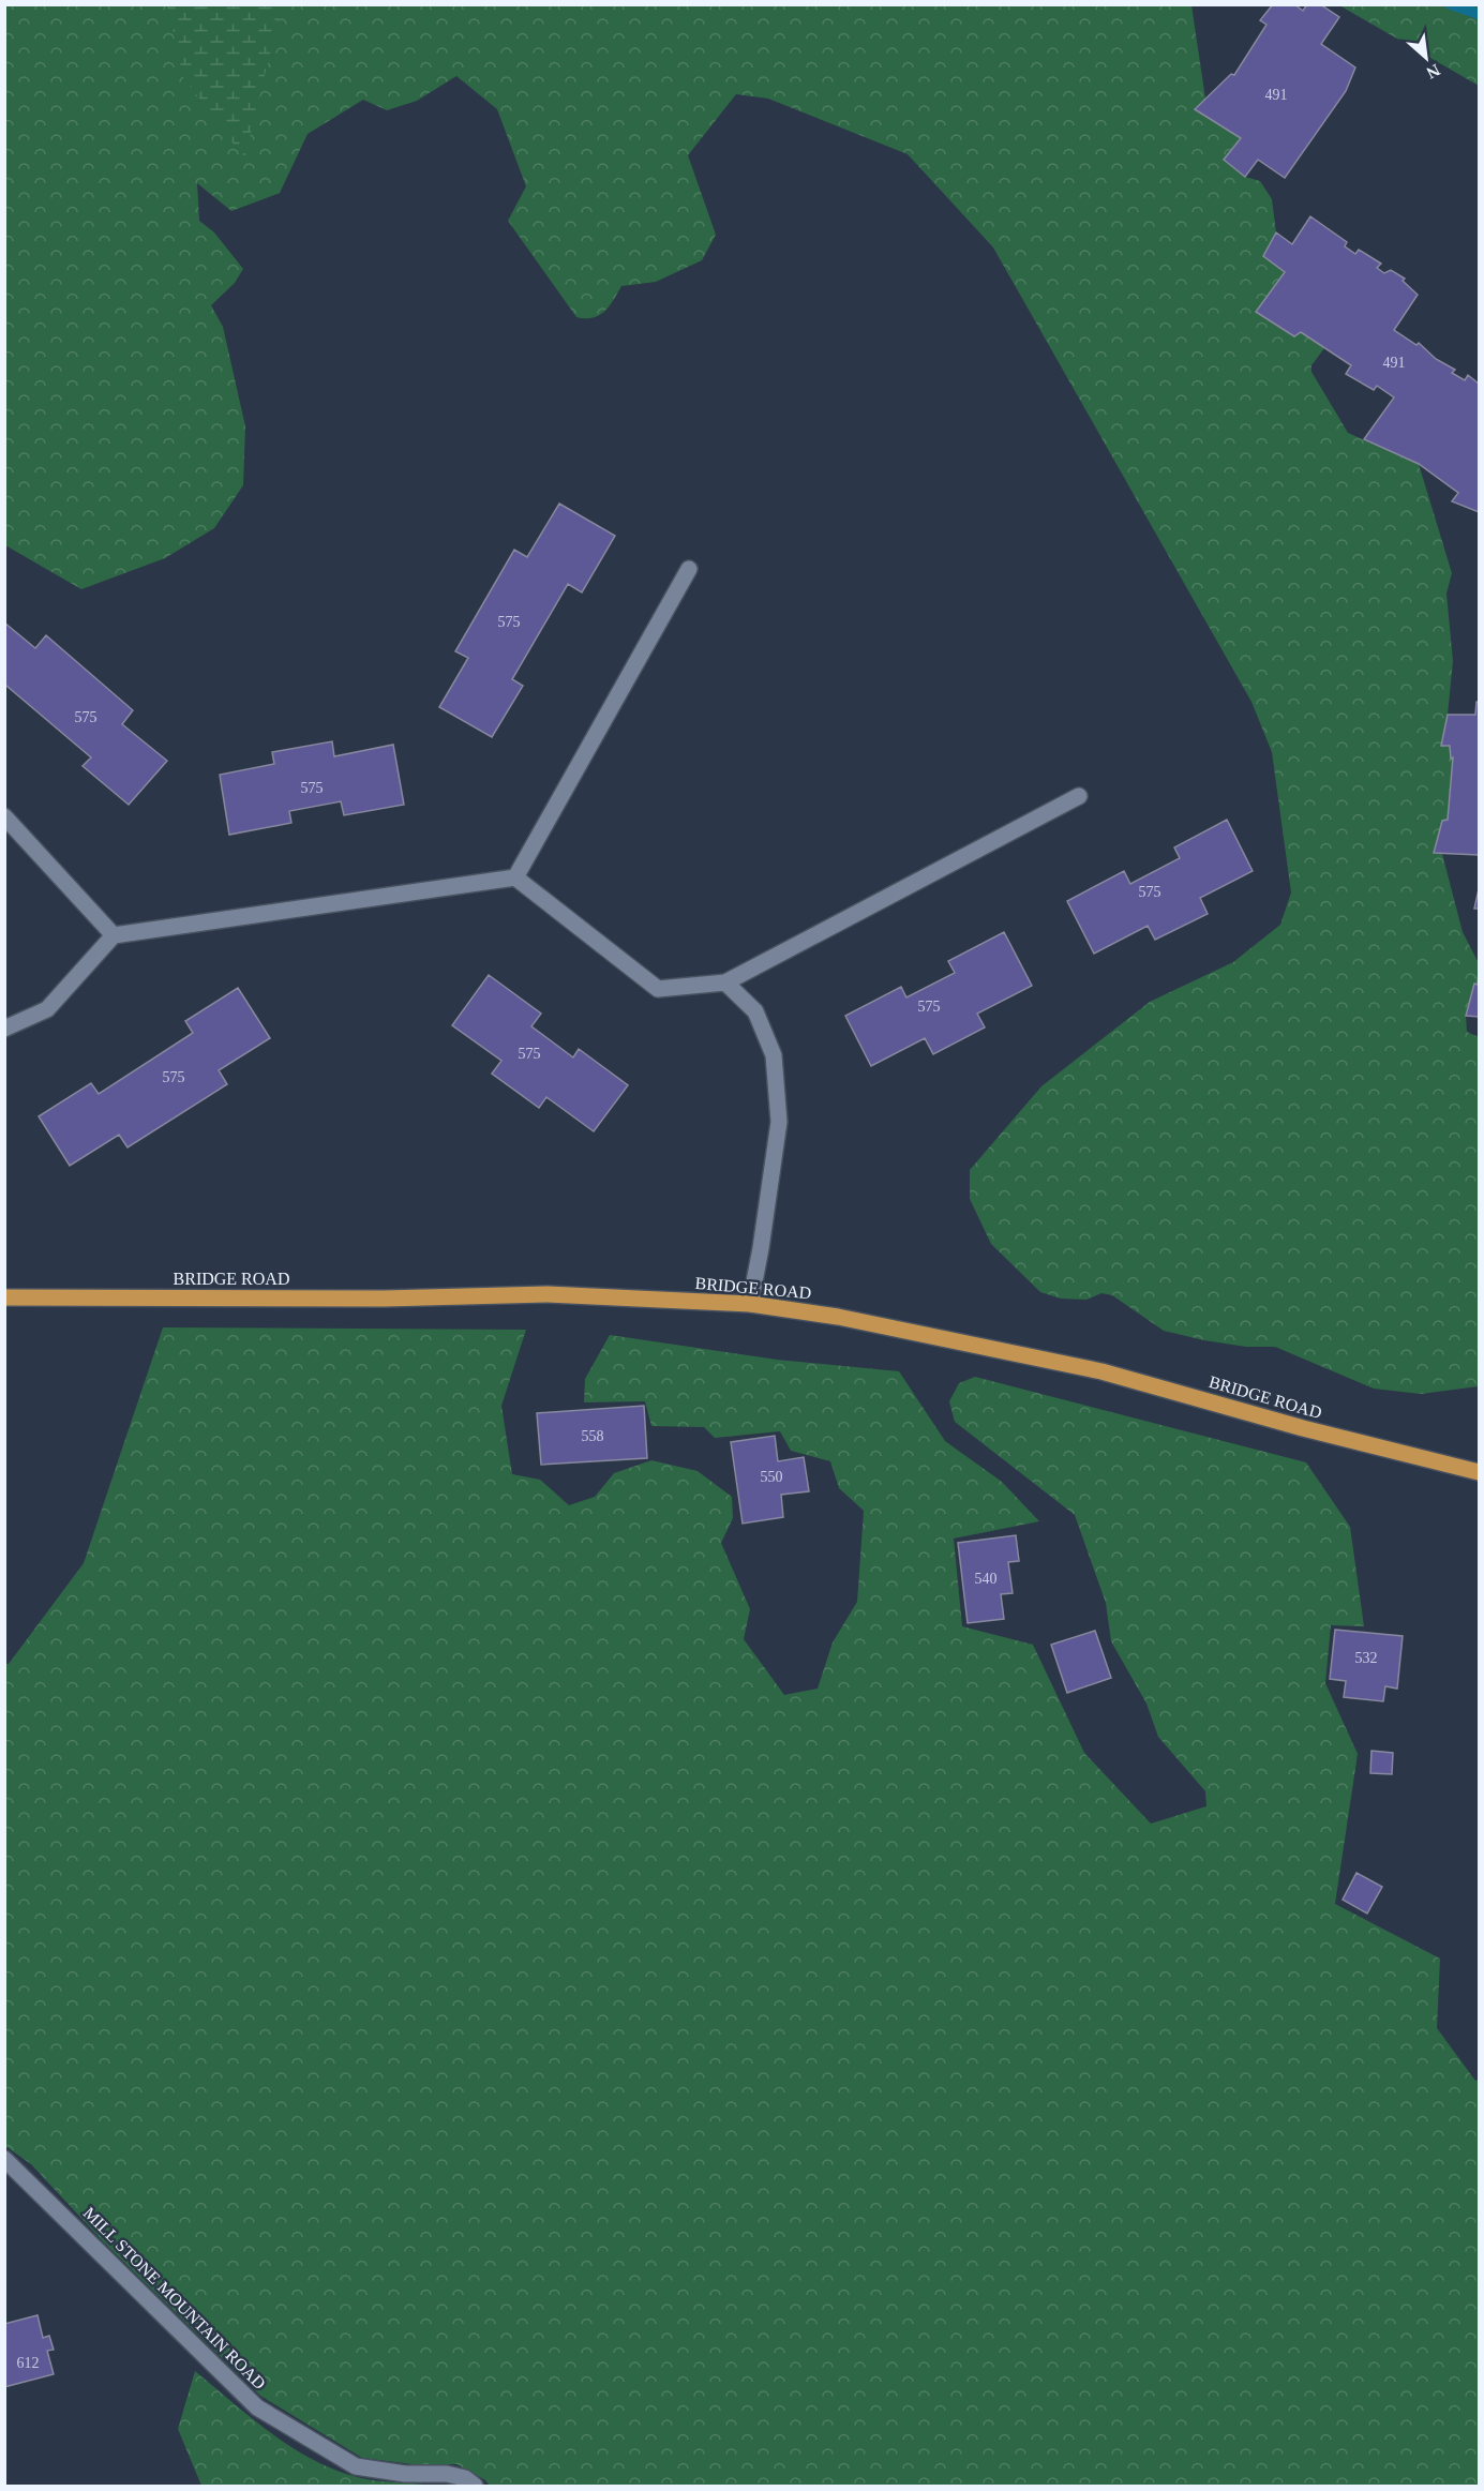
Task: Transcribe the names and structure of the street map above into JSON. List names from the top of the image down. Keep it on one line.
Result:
{"streets":{"main road":["BRIDGE ROAD"],"lane":["MILL STONE MOUNTAIN ROAD"]},"house_numbers":["491","491","575","575","575","575","575","575","575","558","550","540","532","612"],"north":"bottom right"}
